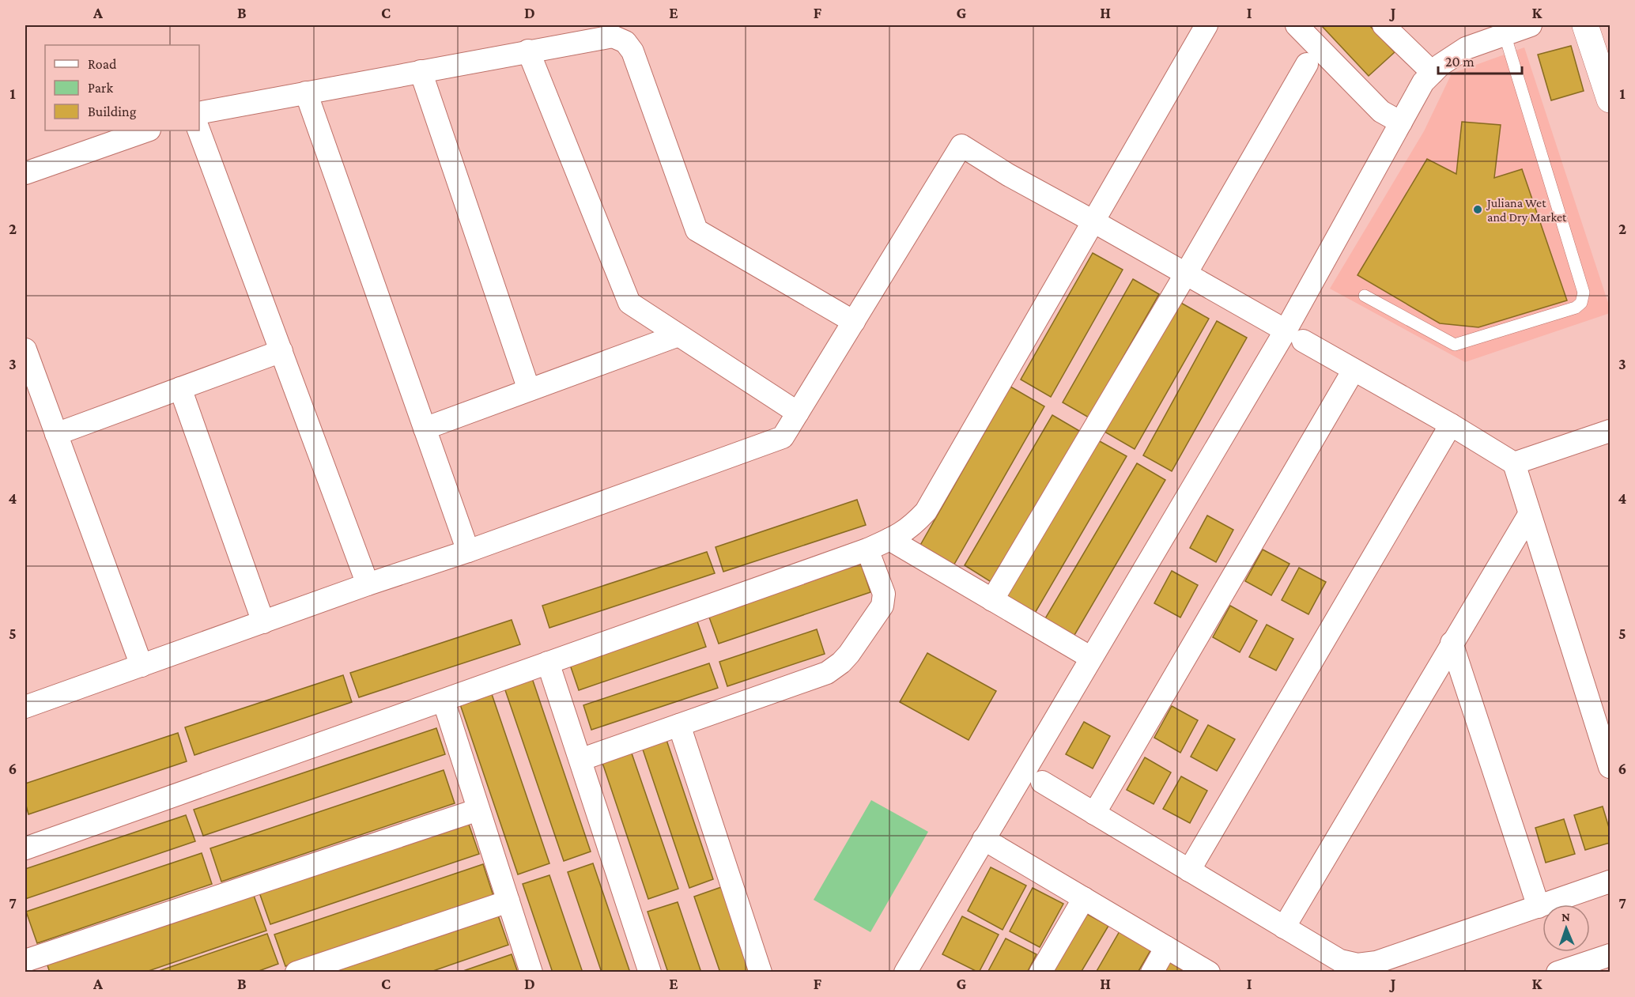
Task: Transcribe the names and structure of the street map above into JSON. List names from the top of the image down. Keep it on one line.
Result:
{"places":["Juliana Wet and Dry Market"],"legend":["Road","Park","Building"],"scale_bar":"20 m","north":"top","grid":{"columns":["A","B","C","D","E","F","G","H","I","J","K"],"rows":["1","2","3","4","5","6","7"]}}
